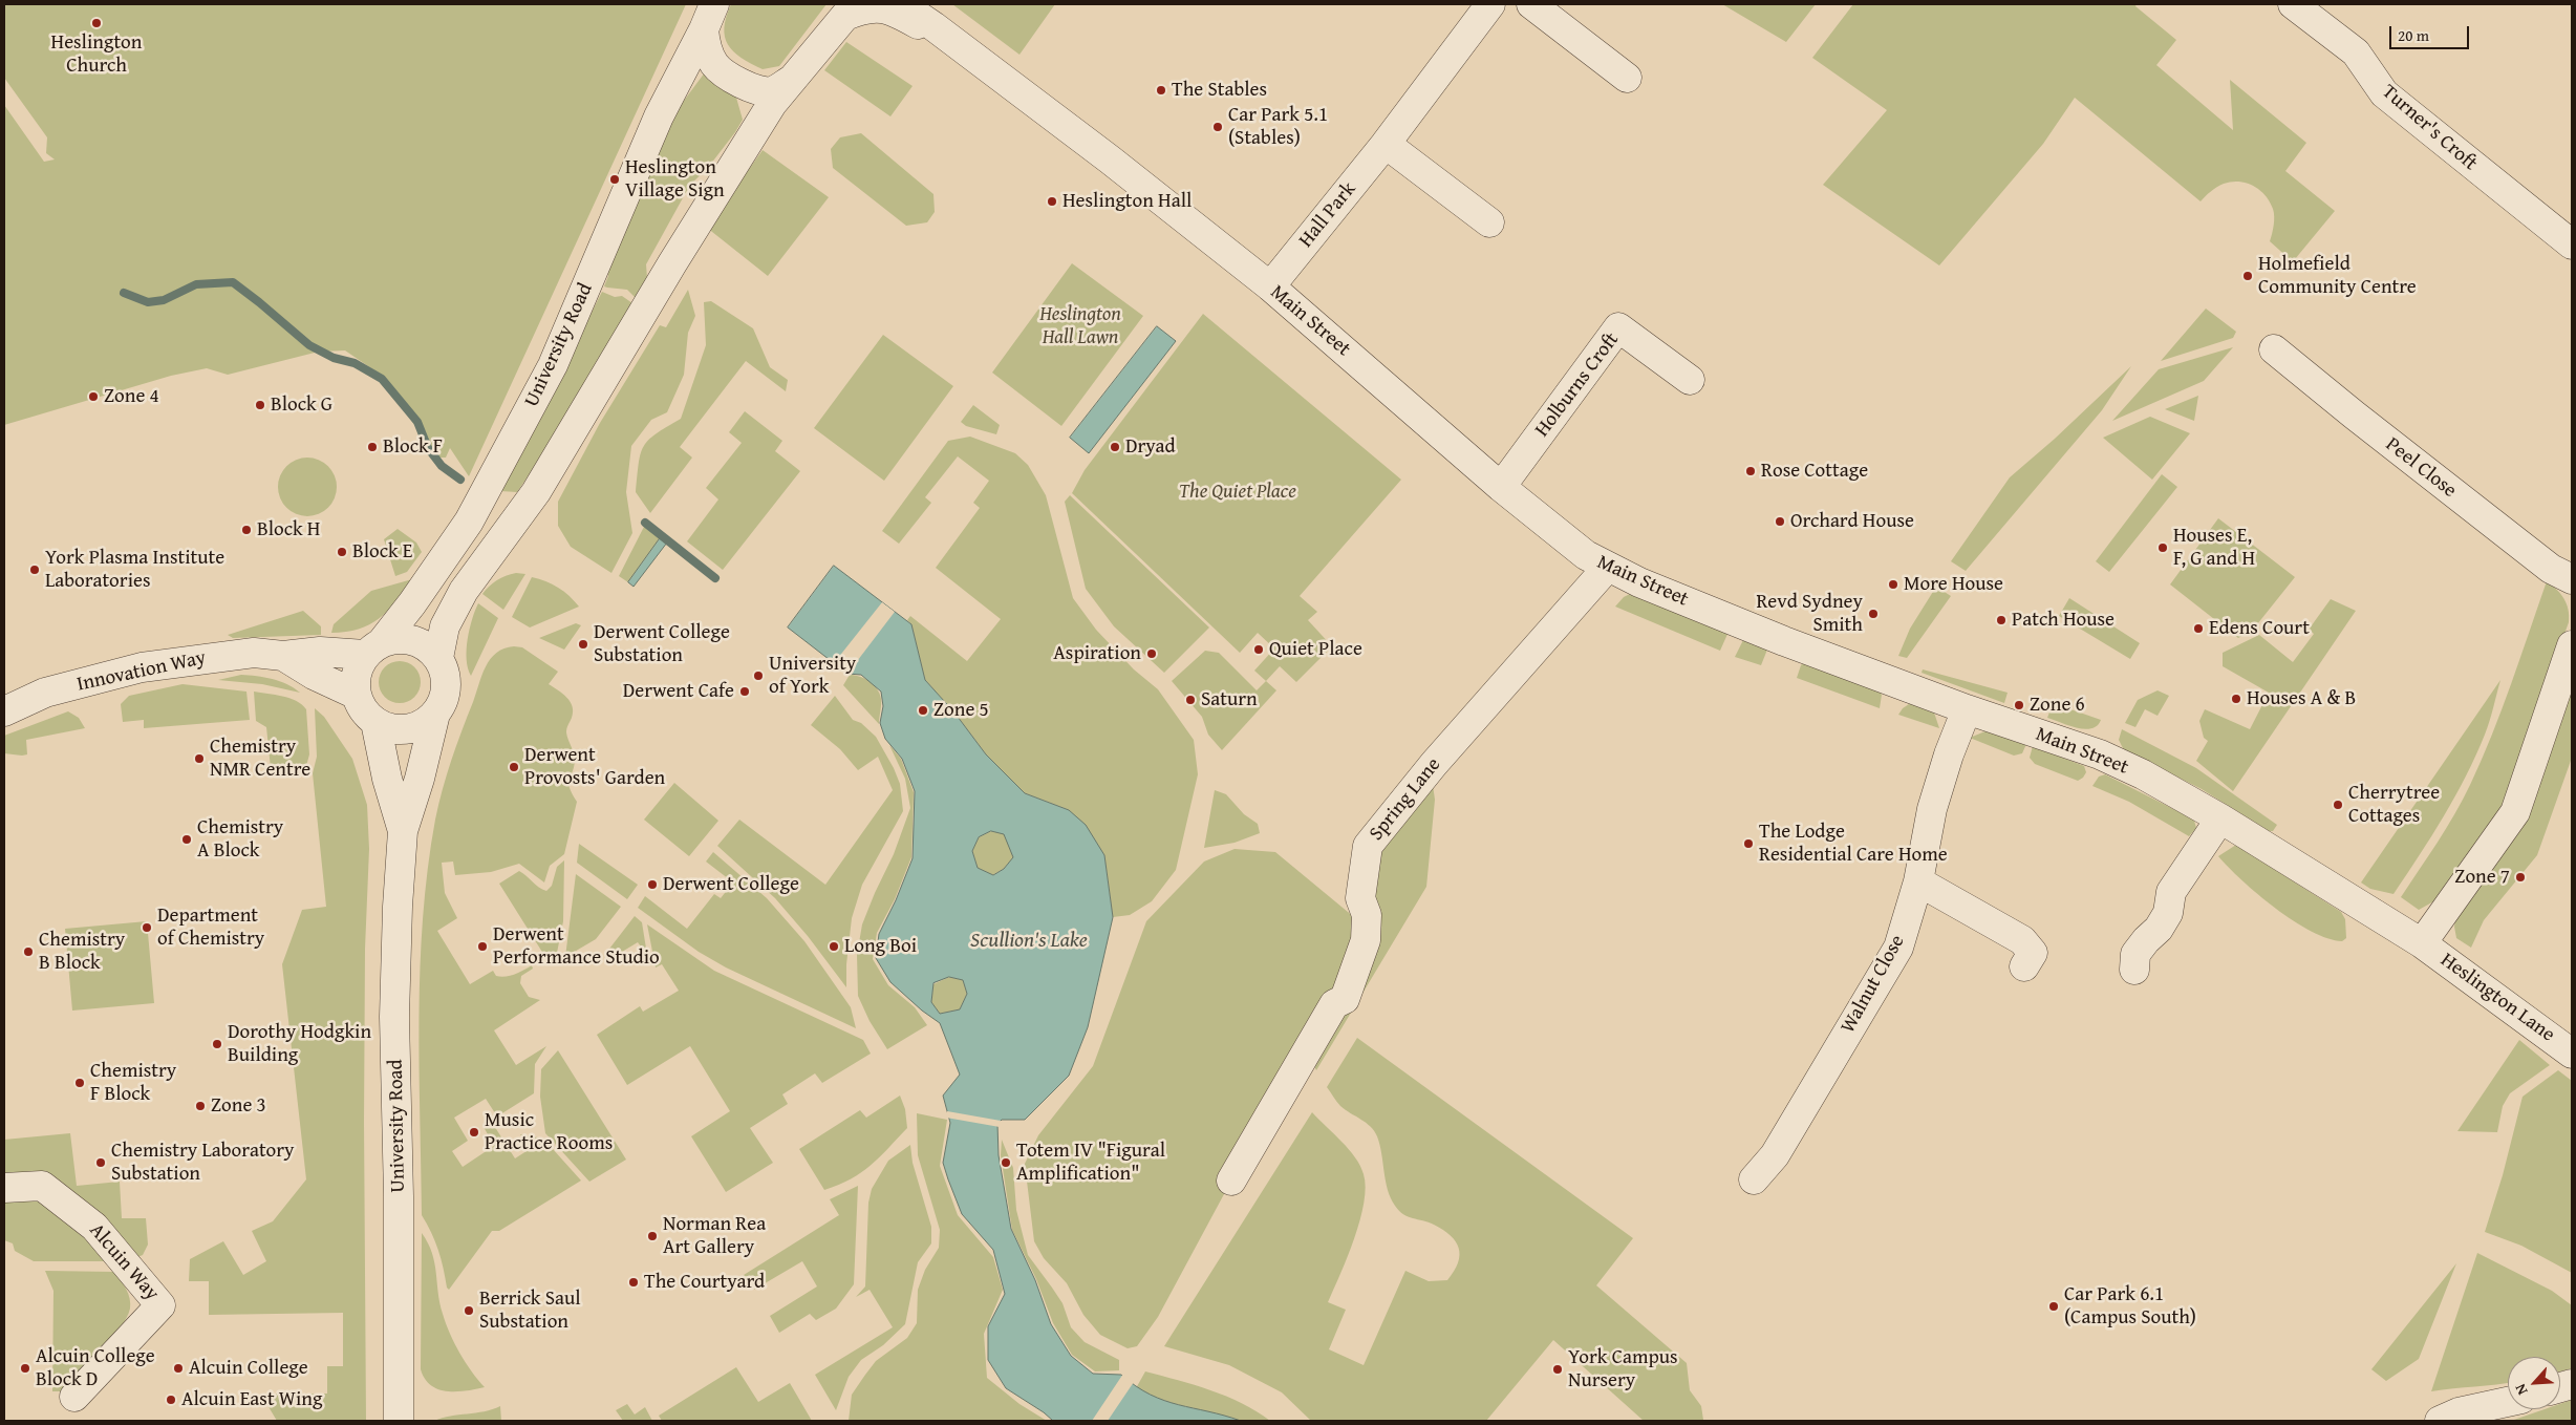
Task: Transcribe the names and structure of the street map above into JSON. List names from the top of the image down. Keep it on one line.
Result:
{"streets":{"street":["Turner's Croft","Hall Park","Main Street","University Road","Holburns Croft","Peel Close","Innovation Way","Spring Lane","Walnut Close","Heslington Lane","Alcuin Way"]},"crossings":[["Hall Park","Main Street"],["Main Street","University Road"],["Main Street","Holburns Croft"],["Main Street","Spring Lane"],["Main Street","Walnut Close"],["Main Street","Heslington Lane"],["University Road","Innovation Way"]],"water":["Scullion's Lake"],"parks":["Heslington Hall Lawn","The Quiet Place"],"places":["Heslington Church","The Stables","Car Park 5.1 (Stables)","Heslington Village Sign","Heslington Hall","Holmefield Community Centre","Zone 4","Block G","Block F","Dryad","Rose Cottage","Orchard House","Block H","Houses E, F, G and H","Block E","York Plasma Institute Laboratories","More House","Revd Sydney Smith","Patch House","Edens Court","Derwent College Substation","Quiet Place","Aspiration","University of York","Derwent Cafe","Houses A & B","Saturn","Zone 6","Zone 5","Chemistry NMR Centre","Derwent Provosts' Garden","Cherrytree Cottages","Chemistry A Block","The Lodge Residential Care Home","Zone 7","Derwent College","Department of Chemistry","Derwent Performance Studio","Long Boi","Chemistry B Block","Dorothy Hodgkin Building","Chemistry F Block","Zone 3","Music Practice Rooms","Chemistry Laboratory Substation","Totem IV \"Figural Amplification\"","Norman Rea Art Gallery","The Courtyard","Car Park 6.1 (Campus South)","Berrick Saul Substation","Alcuin College Block D","Alcuin College","York Campus Nursery","Alcuin East Wing"],"scale_bar":"20 m","north":"bottom left"}
